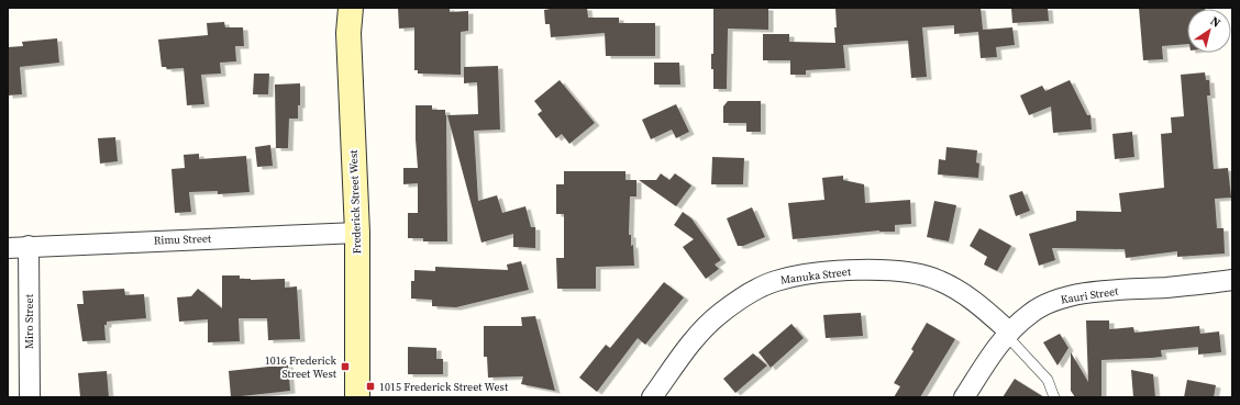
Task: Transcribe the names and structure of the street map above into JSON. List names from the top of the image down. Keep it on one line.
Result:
{"streets":{"main road":["Frederick Street West"],"street":["Rimu Street","Manuka Street","Kauri Street","Miro Street"]},"crossings":[["Frederick Street West","Rimu Street"],["Rimu Street","Miro Street"],["Manuka Street","Kauri Street"]],"places":{"transit":["1016 Frederick Street West","1015 Frederick Street West"]},"north":"top right"}
